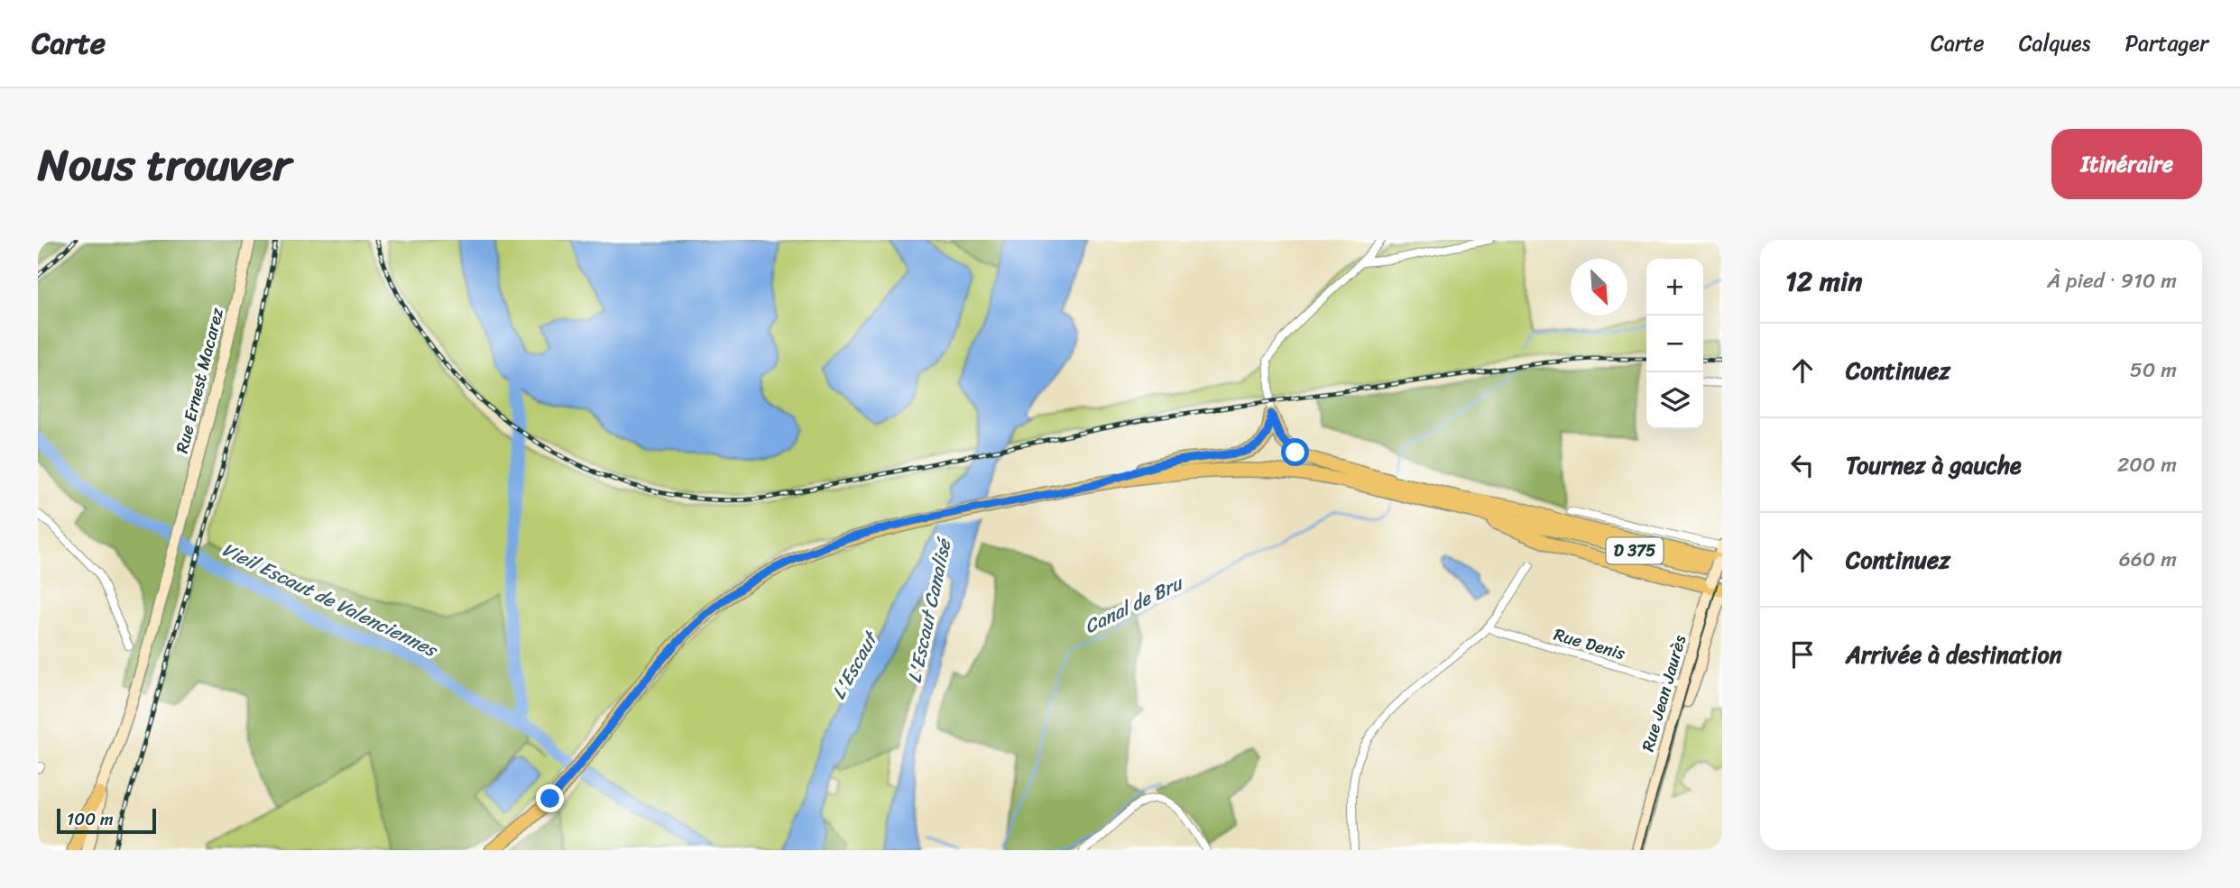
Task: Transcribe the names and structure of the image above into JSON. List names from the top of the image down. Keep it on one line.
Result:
{"streets":{"main road":["Rue Ernest Macarez","D 375","Rue Jean Jaurès"],"street":["Rue Denis"]},"crossings":[["D 375","Rue Jean Jaurès"],["Rue Denis","Rue Jean Jaurès"]],"water":["Vieil Escaut de Valenciennes","Canal de Bru","L'Escaut Canalisé","L'Escaut"],"scale_bar":"100 m","north":"bottom right","page":{"header":"Carte","nav":["Carte","Calques","Partager"],"title":"Nous trouver","buttons":"Itinéraire","heading":["12 min","À pied · 910 m"],"map_buttons":["+","−"],"list":[["Continuez","50 m"],["Tournez à gauche","200 m"],["Continuez","660 m"],"Arrivée à destination"],"scale":"100 m"}}
